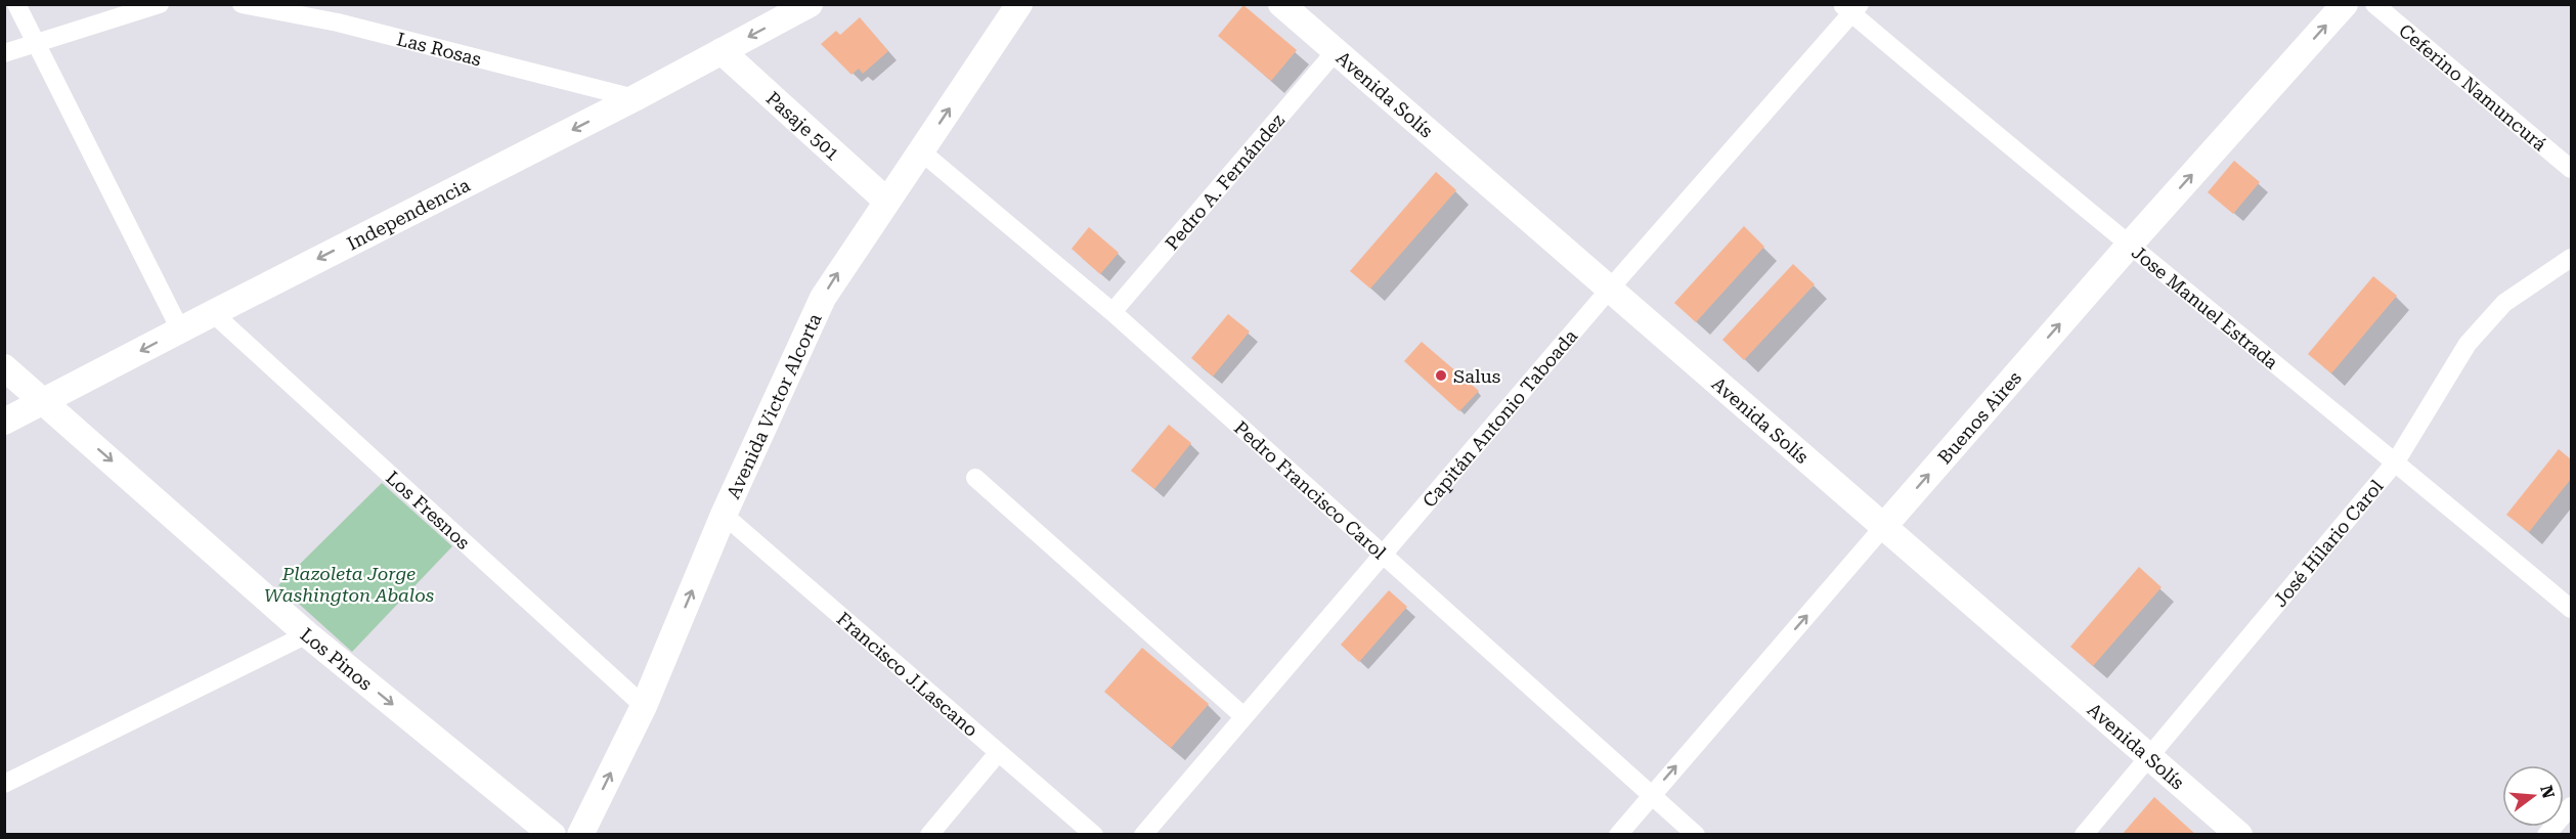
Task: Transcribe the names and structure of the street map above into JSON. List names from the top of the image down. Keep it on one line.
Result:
{"streets":{"main road":["Avenida Solís","Pasaje 501","Independencia","Avenida Victor Alcorta","Buenos Aires","Los Pinos"],"street":["Las Rosas","Ceferino Namuncurá","Pedro A. Fernández","Jose Manuel Estrada","Capitán Antonio Taboada","Pedro Francisco Carol","Los Fresnos","José Hilario Carol","Francisco J.Lascano"]},"crossings":[["Las Rosas","Independencia"],["Avenida Solís","Pedro A. Fernández"],["Avenida Solís","Capitán Antonio Taboada"],["Avenida Solís","Buenos Aires"],["Avenida Solís","José Hilario Carol"],["Pasaje 501","Independencia"],["Pasaje 501","Avenida Victor Alcorta"],["Pedro A. Fernández","Pedro Francisco Carol"],["Independencia","Los Fresnos"],["Independencia","Los Pinos"],["Jose Manuel Estrada","Capitán Antonio Taboada"],["Jose Manuel Estrada","Buenos Aires"],["Jose Manuel Estrada","José Hilario Carol"],["Avenida Victor Alcorta","Pedro Francisco Carol"],["Avenida Victor Alcorta","Los Fresnos"],["Avenida Victor Alcorta","Francisco J.Lascano"],["Capitán Antonio Taboada","Pedro Francisco Carol"],["Buenos Aires","Pedro Francisco Carol"]],"one_way":["Independencia","Avenida Victor Alcorta","Buenos Aires","Los Pinos"],"parks":["Plazoleta Jorge Washington Abalos"],"places":["Salus"],"north":"right"}
